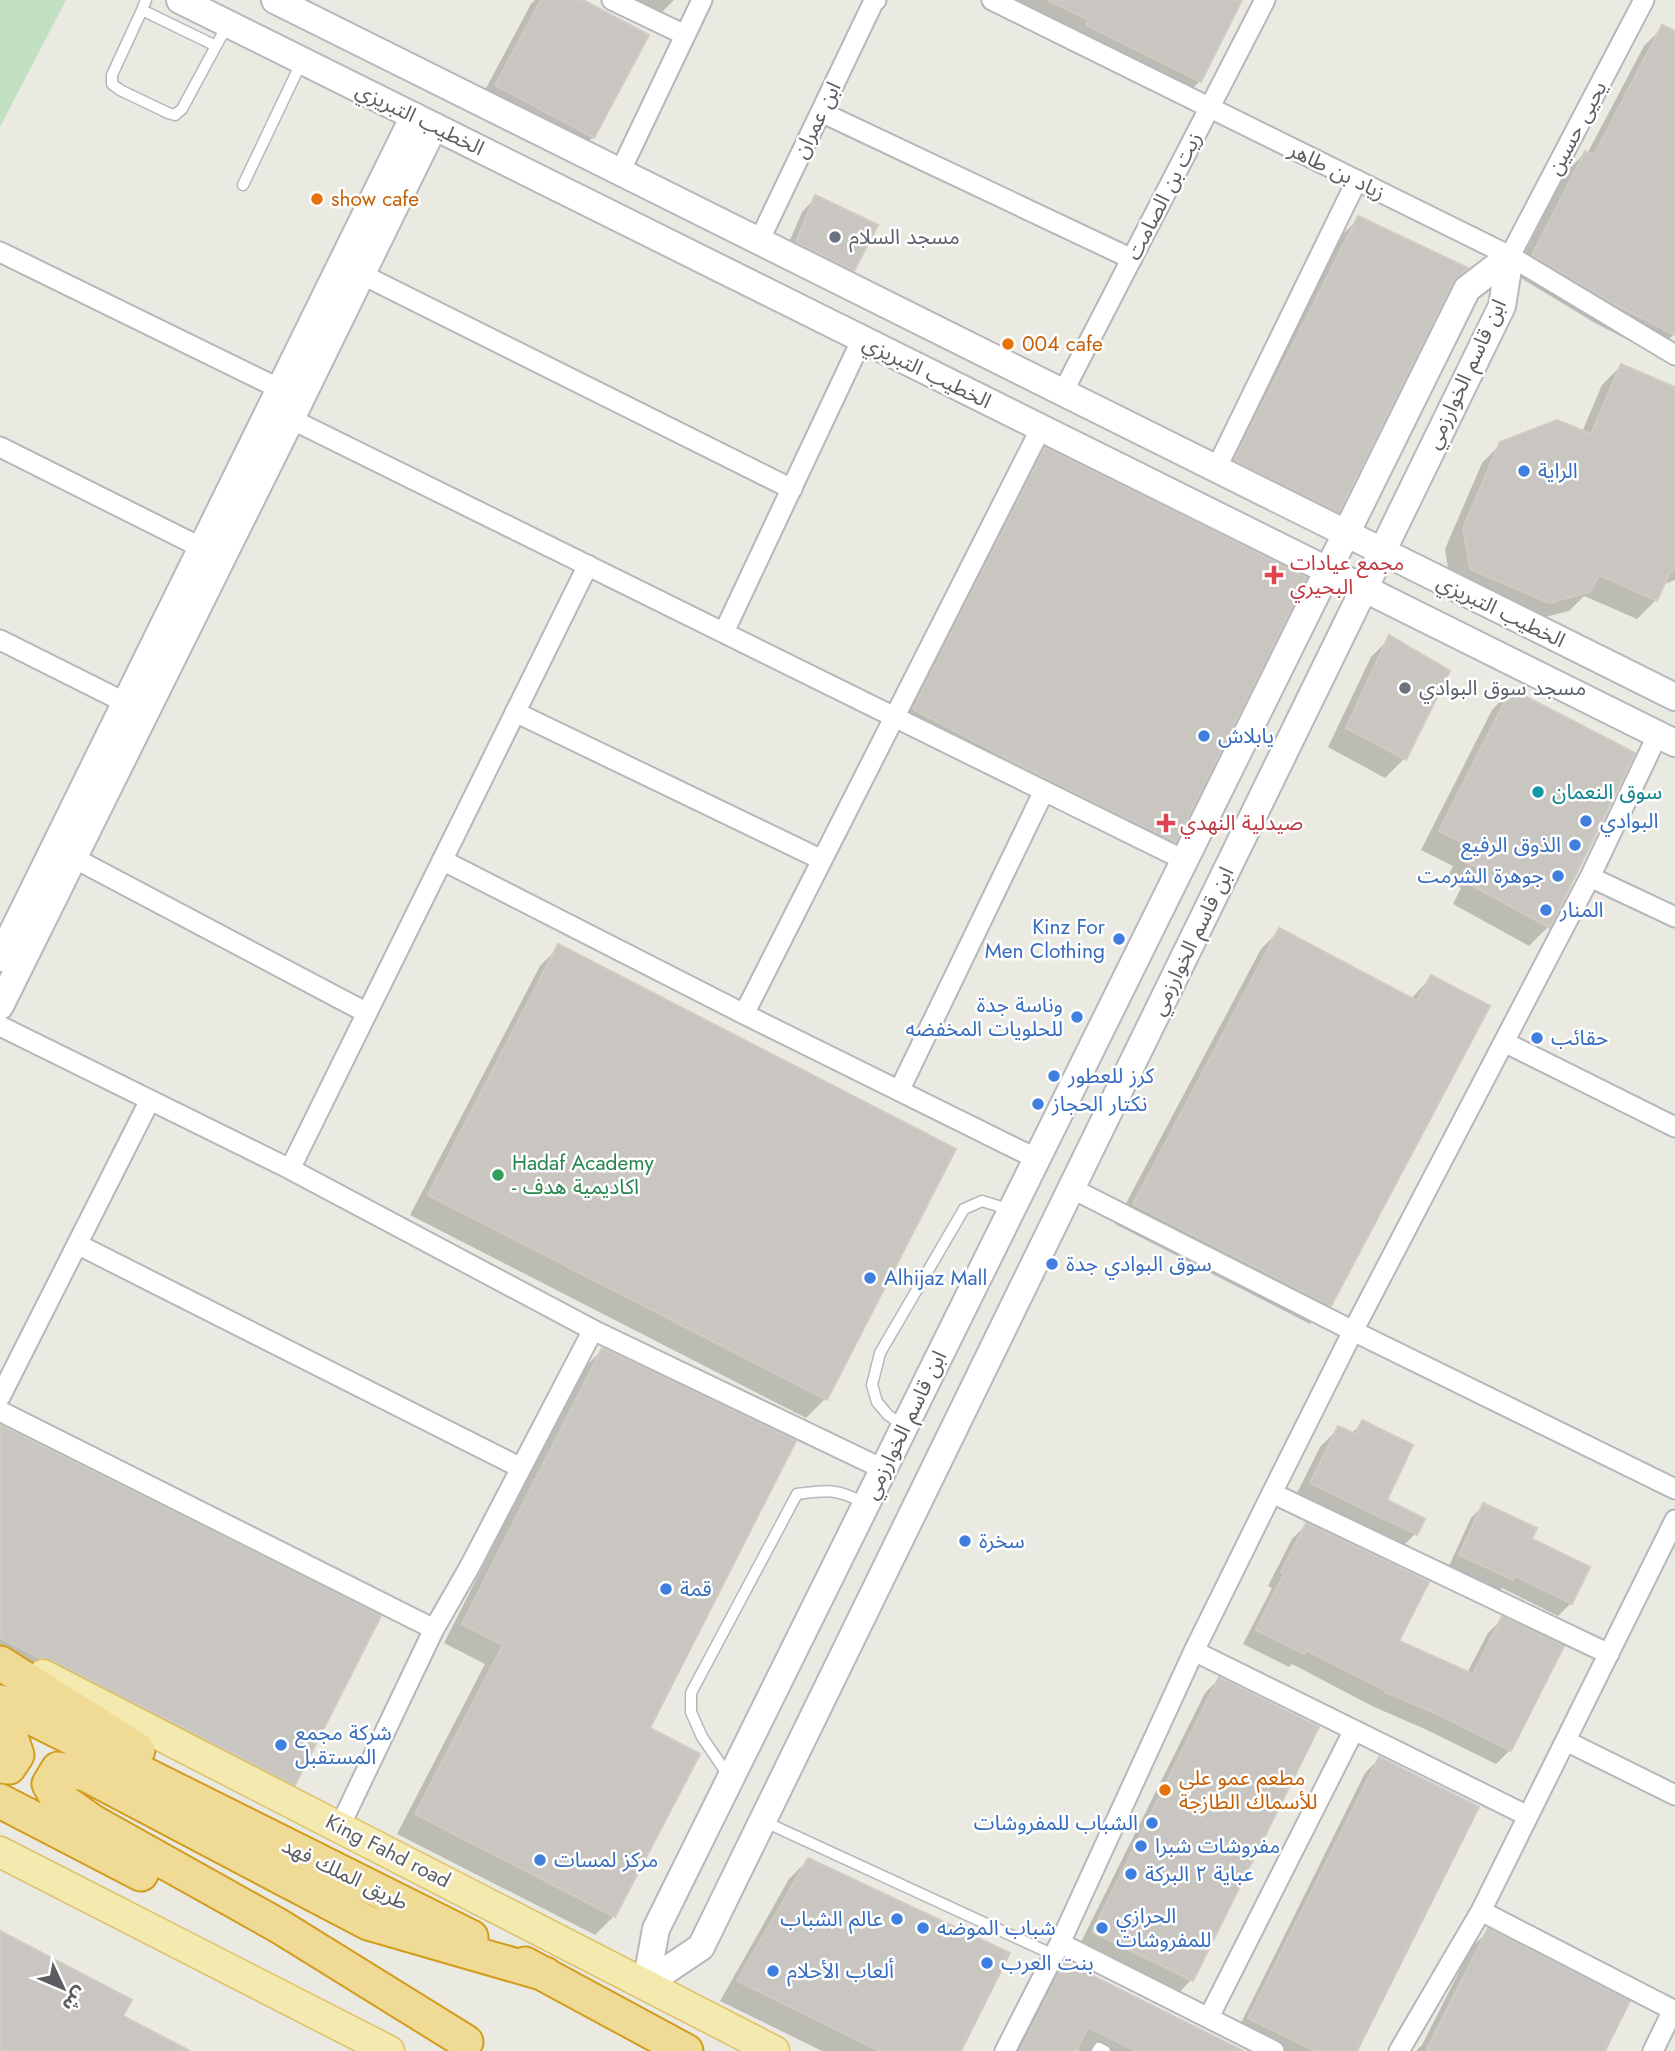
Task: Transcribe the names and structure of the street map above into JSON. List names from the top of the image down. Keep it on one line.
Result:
{"streets":{"highway":["طريق الملك فهد"],"main road":["King Fahd road"],"street":["الخطيب التبريزي","ابن عمران","يحيى حسين","زياد بن طاهر","زيت بن الصامت","ابن قاسم الخوارزمي"]},"crossings":[["الخطيب التبريزي","ابن عمران"],["الخطيب التبريزي","زيت بن الصامت"],["الخطيب التبريزي","ابن قاسم الخوارزمي"],["يحيى حسين","زياد بن طاهر"],["يحيى حسين","ابن قاسم الخوارزمي"],["زياد بن طاهر","زيت بن الصامت"],["زياد بن طاهر","ابن قاسم الخوارزمي"],["ابن قاسم الخوارزمي","King Fahd road"]],"places":{"other":["show cafe","مسجد السلام","004 cafe","الراية","مسجد سوق البوادي","يابلاش","سوق النعمان","البوادي","الذوق الرفيع","جوهرة الشرمت","المنار","Kinz For Men Clothing","وناسة جدة للحلويات المخفضه","حقائب","كرز للعطور","نكتار الحجاز","Hadaf Academy - اكاديمية هدف","سوق البوادي جدة","Alhijaz Mall","سخرة","قمة","شركة مجمع المستقبل","مطعم عمو علي للأسماك الطازجة","الشباب للمفروشات","مفروشات شبرا","مركز لمسات","عباية ٢ البركة","عالم الشباب","شباب الموضه","الحرازي للمفروشات","بنت العرب","ألعاب الأحلام"],"health":["مجمع عيادات البحيري","صيدلية النهدي"]},"north":"bottom right"}
